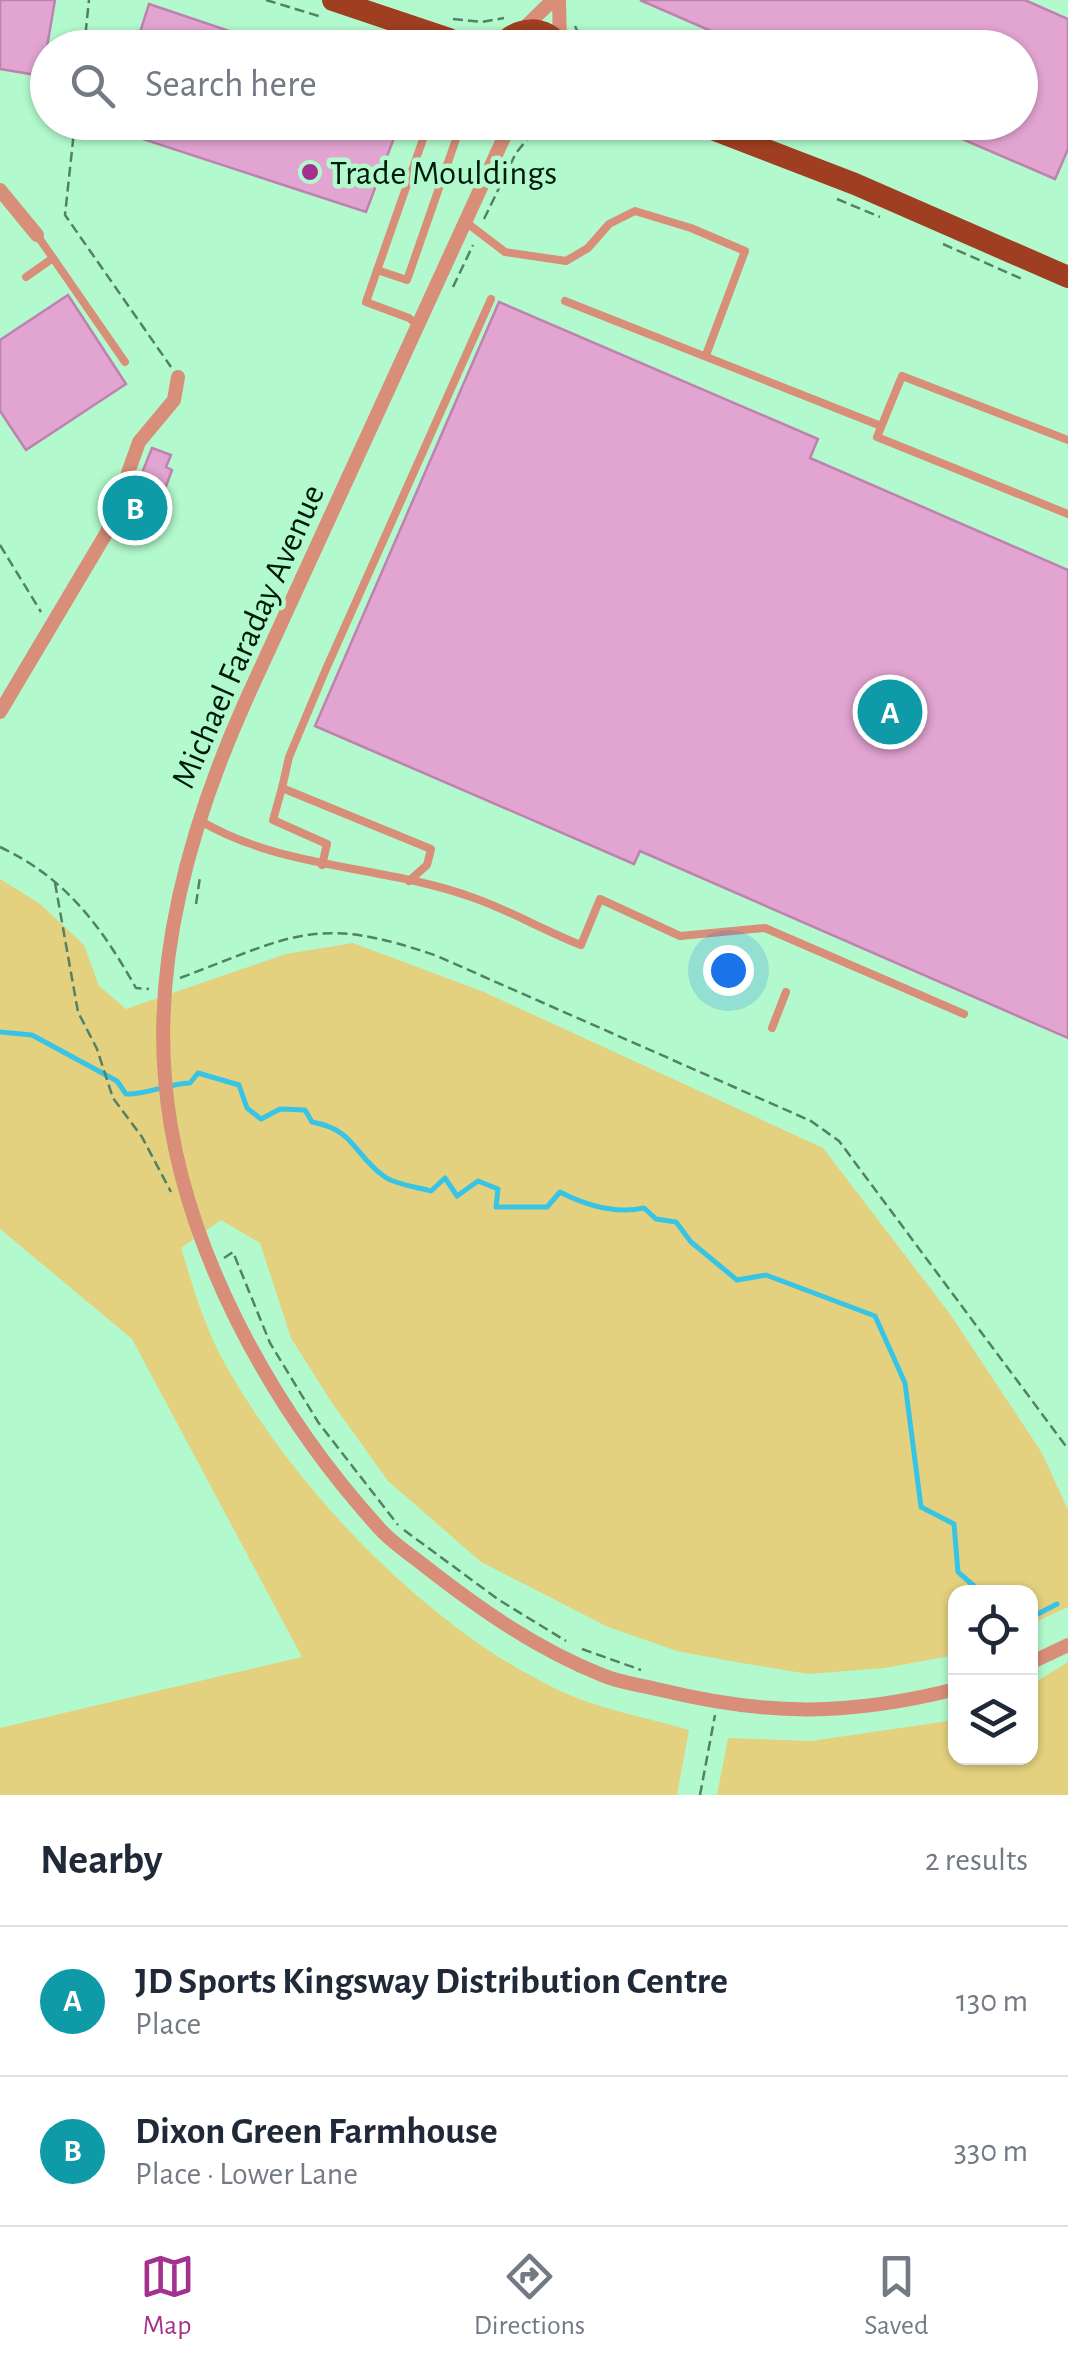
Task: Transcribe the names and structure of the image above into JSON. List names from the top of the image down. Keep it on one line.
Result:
{"streets":{"street":["Michael Faraday Avenue"]},"places":["Trade Mouldings"],"page":{"search":"Search here","pins":["B","A"],"heading":["Nearby","2 results"],"list":[{"mark":"A","name":"JD Sports Kingsway Distribution Centre","note":"Place","value":"130 m"},{"mark":"B","name":"Dixon Green Farmhouse","note":"Place · Lower Lane","value":"330 m"}],"nav":["Map","Directions","Saved"]}}
